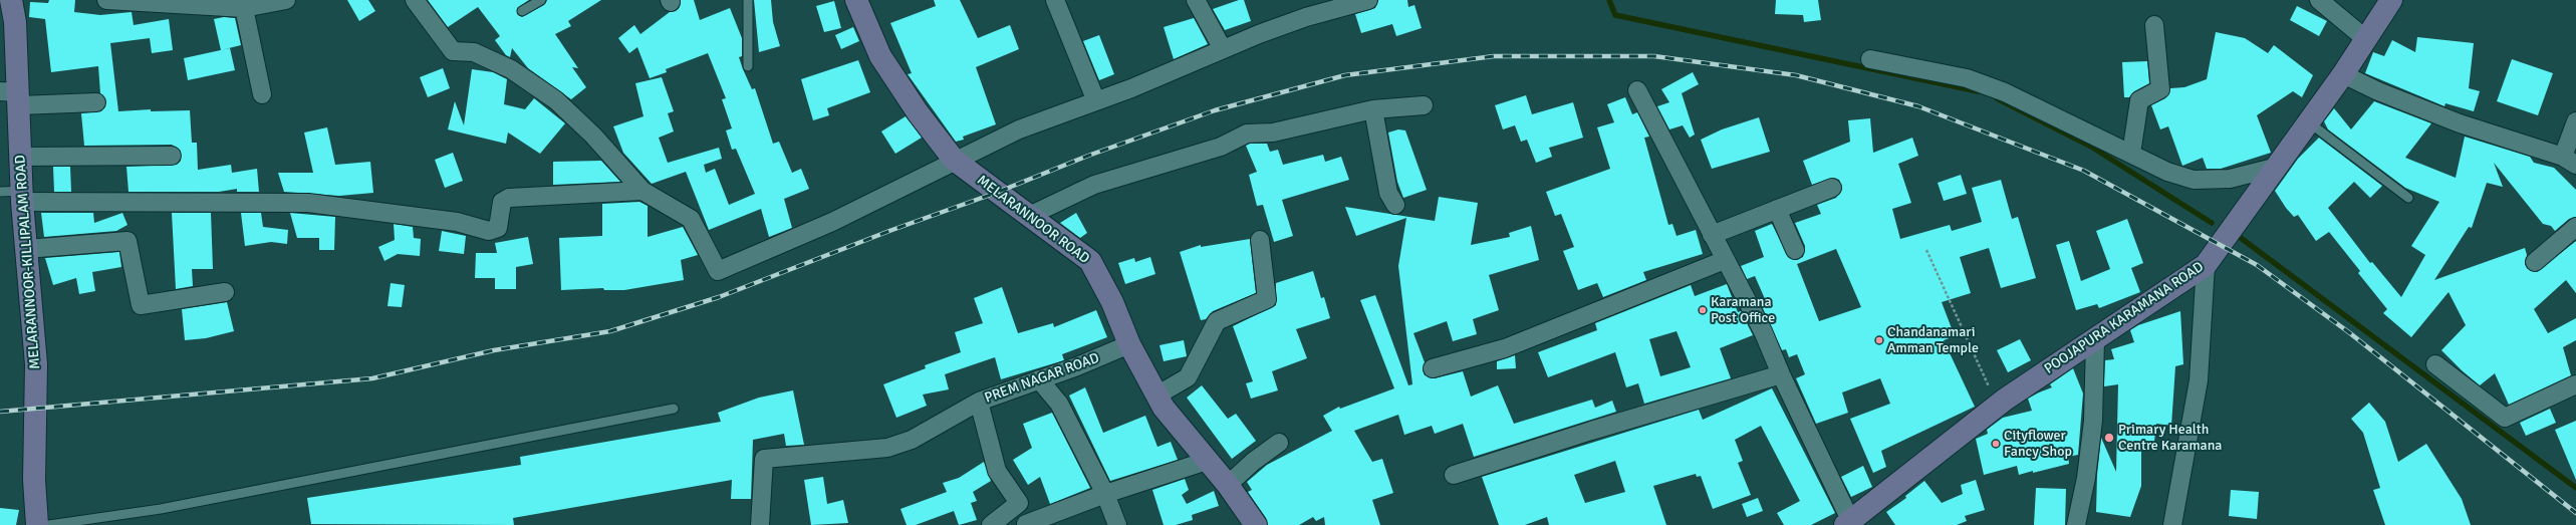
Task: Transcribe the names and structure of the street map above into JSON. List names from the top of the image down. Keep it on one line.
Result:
{"streets":{"street":["MELARANNOOR ROAD","MELARANNOOR-KILLIPALAM ROAD","POOJAPURA KARAMANA ROAD","PREM NAGAR ROAD"]},"crossings":[["MELARANNOOR ROAD","PREM NAGAR ROAD"]],"places":["Karamana Post Office","Chandanamari Amman Temple","Primary Health Centre Karamana","Cityflower Fancy Shop"]}
